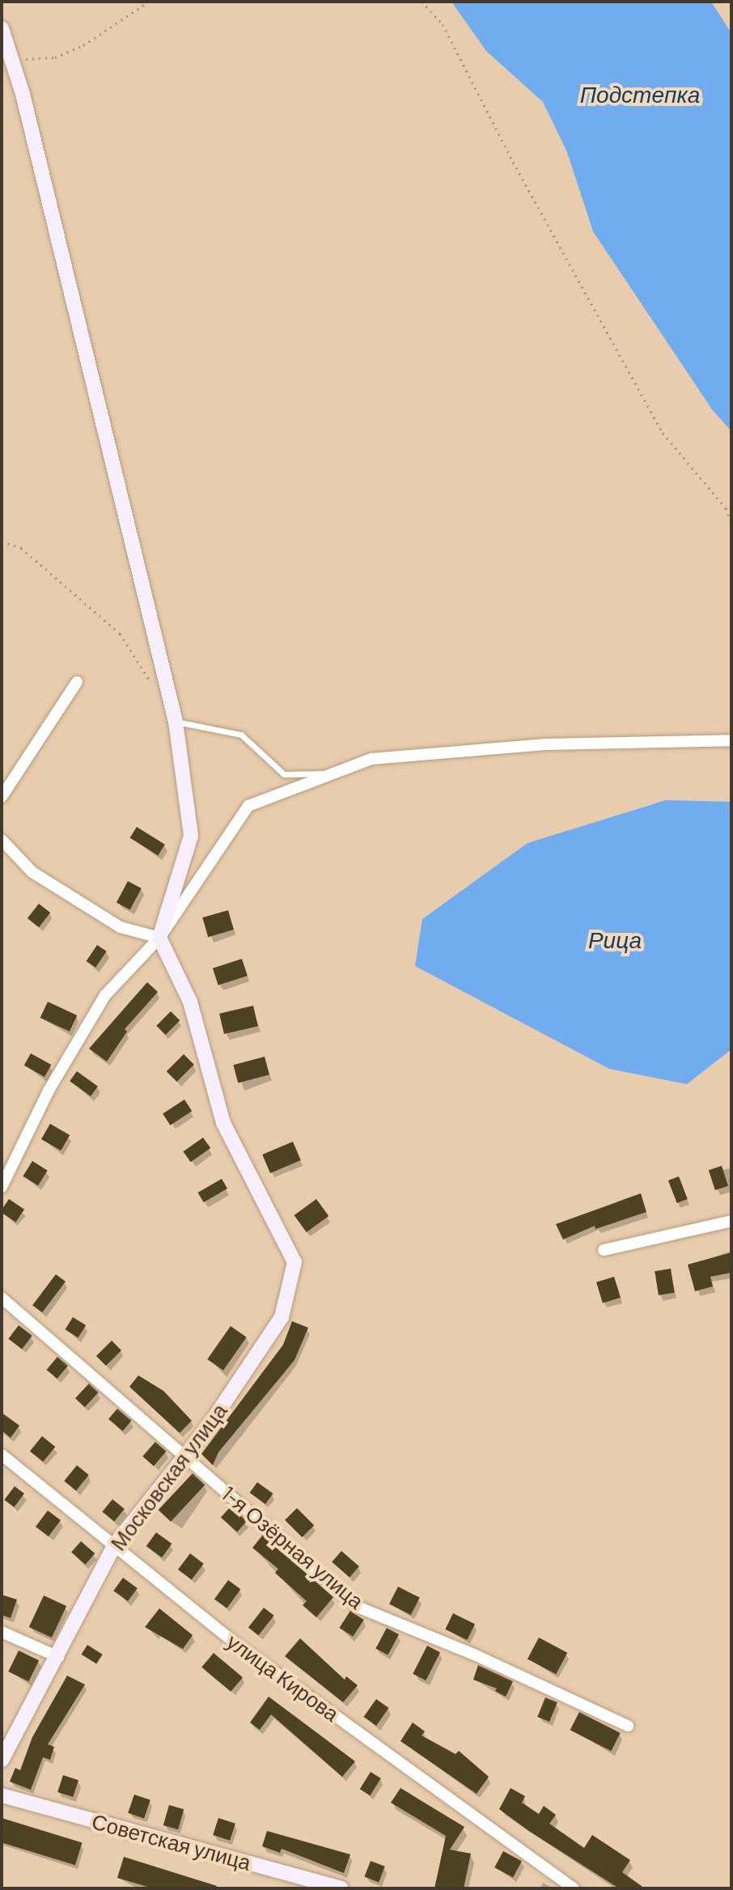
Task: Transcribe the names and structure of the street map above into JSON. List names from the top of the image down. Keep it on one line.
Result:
{"streets":{"street":["Московская улица","1-я Озёрная улица","улица Кирова","Советская улица"]},"crossings":[["Московская улица","1-я Озёрная улица"],["Московская улица","улица Кирова"]],"water":["Подстепка","Рица"]}
